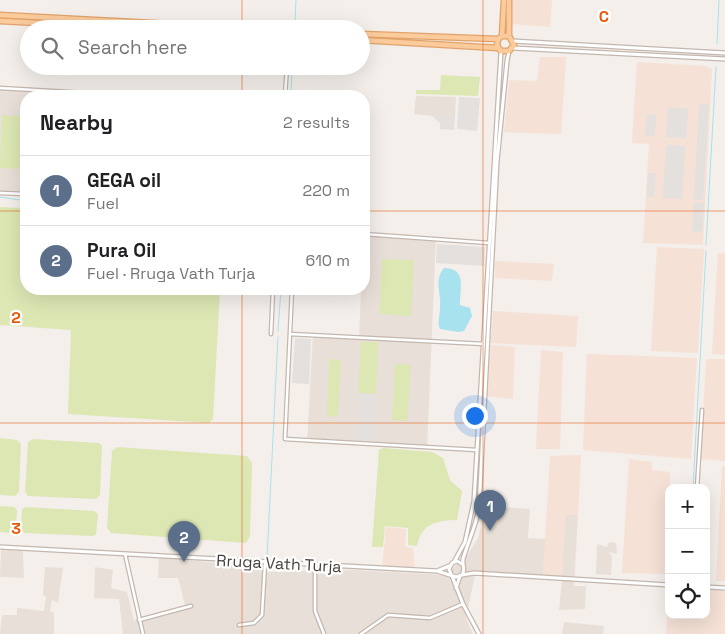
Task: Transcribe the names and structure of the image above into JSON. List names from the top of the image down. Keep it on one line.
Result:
{"streets":{"street":["Rruga Vath Turja"]},"page":{"search":"Search here","heading":["Nearby","2 results"],"list":[{"mark":"1","name":"GEGA oil","note":"Fuel","value":"220 m"},{"mark":"2","name":"Pura Oil","note":"Fuel · Rruga Vath Turja","value":"610 m"}],"map_buttons":["+","−"],"pins":["1","2"]},"grid":{"columns":["C"],"rows":["2","3"]}}
